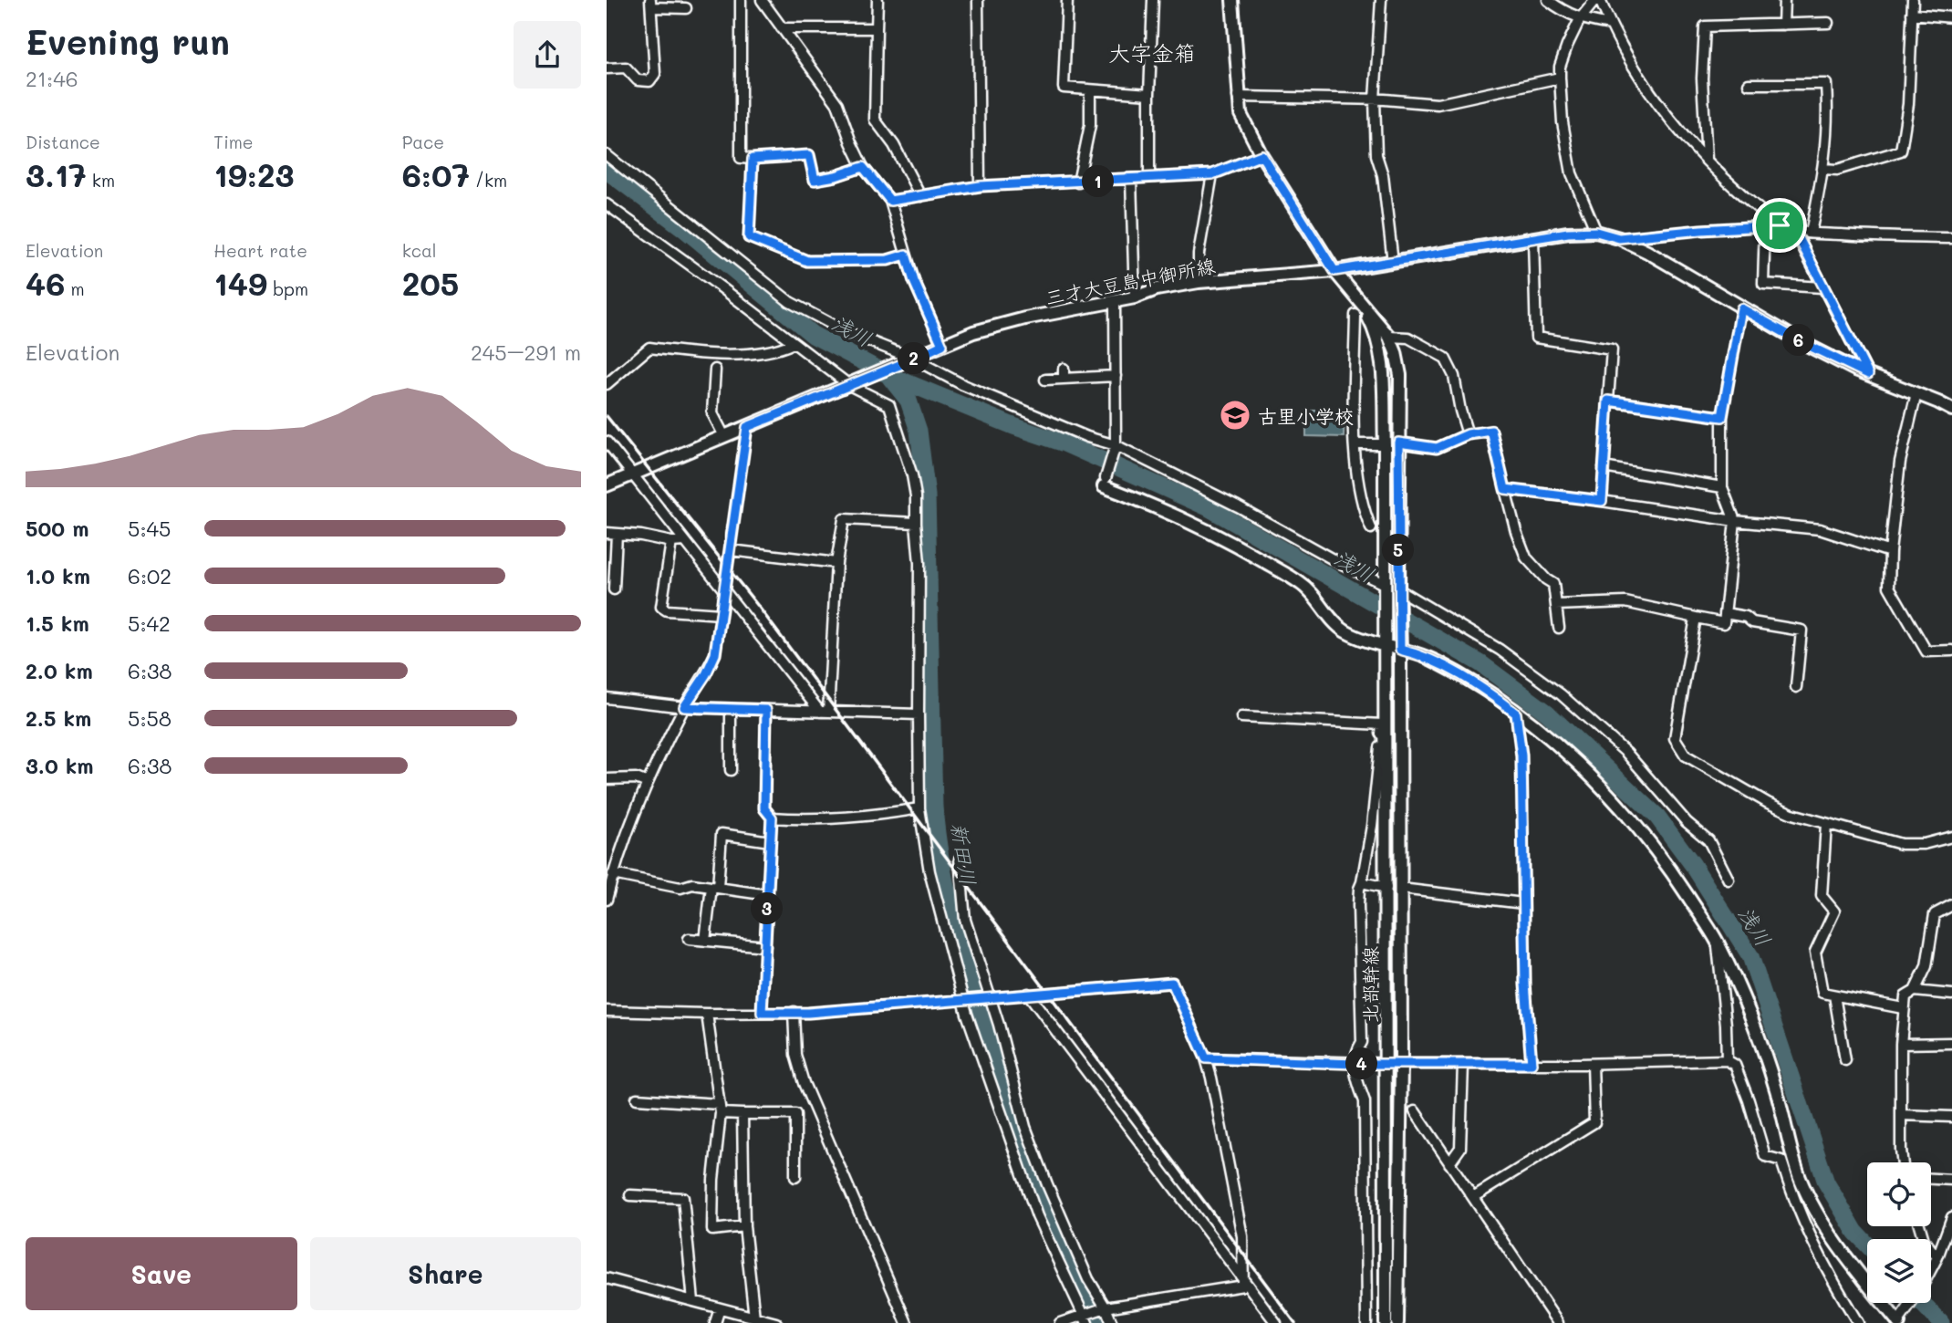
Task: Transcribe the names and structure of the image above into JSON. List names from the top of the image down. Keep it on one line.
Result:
{"streets":{"street":["三才大豆島中御所線","北部幹線"]},"districts":["大字金箱"],"water":["浅川","新田川"],"places":{"school or university":["古里小学校"]},"page":{"heading":["Evening run","21:46"],"stats":[["Distance","3.17 km"],["Time","19:23"],["Pace","6:07 /km"],["Elevation","46 m"],["Heart rate","149 bpm"],["kcal","205"]],"pins":["1","6","2","5","3","4"],"chart":["Elevation","245–291 m"],"list":[{"name":"500 m","note":"5:45"},{"name":"1.0 km","note":"6:02"},{"name":"1.5 km","note":"5:42"},{"name":"2.0 km","note":"6:38"},{"name":"2.5 km","note":"5:58"},{"name":"3.0 km","note":"6:38"}],"buttons":["Save","Share"]}}
